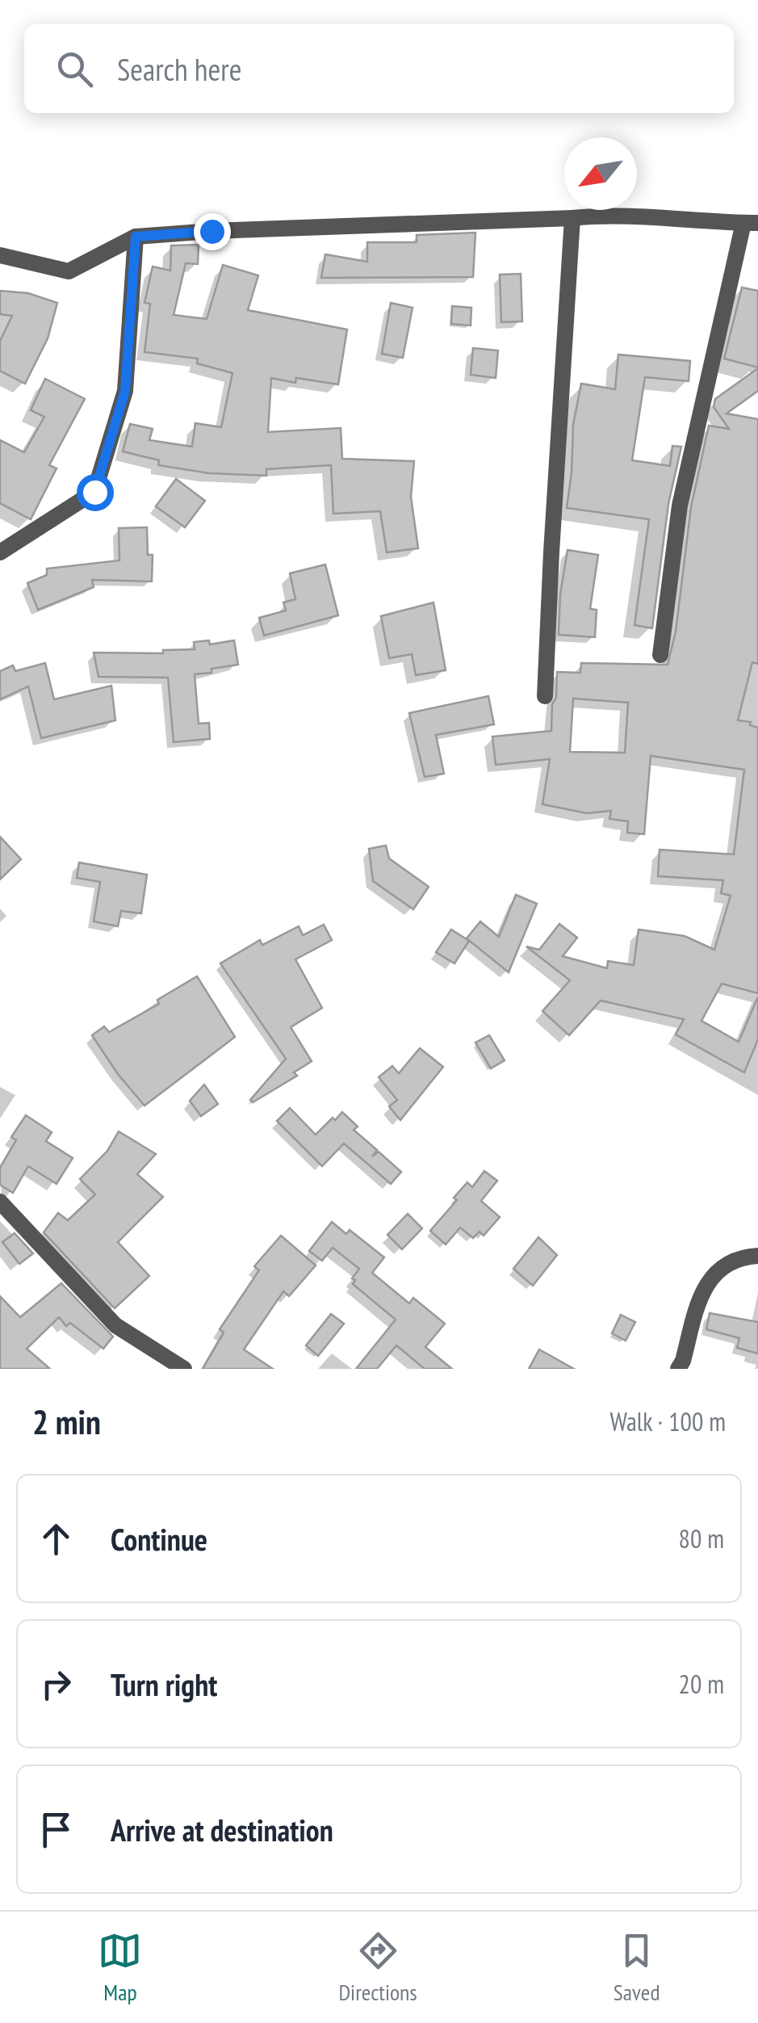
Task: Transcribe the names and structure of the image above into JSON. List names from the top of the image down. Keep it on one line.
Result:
{"north":"bottom left","page":{"search":"Search here","heading":["2 min","Walk · 100 m"],"list":[["Continue","80 m"],["Turn right","20 m"],"Arrive at destination"],"nav":["Map","Directions","Saved"]}}
